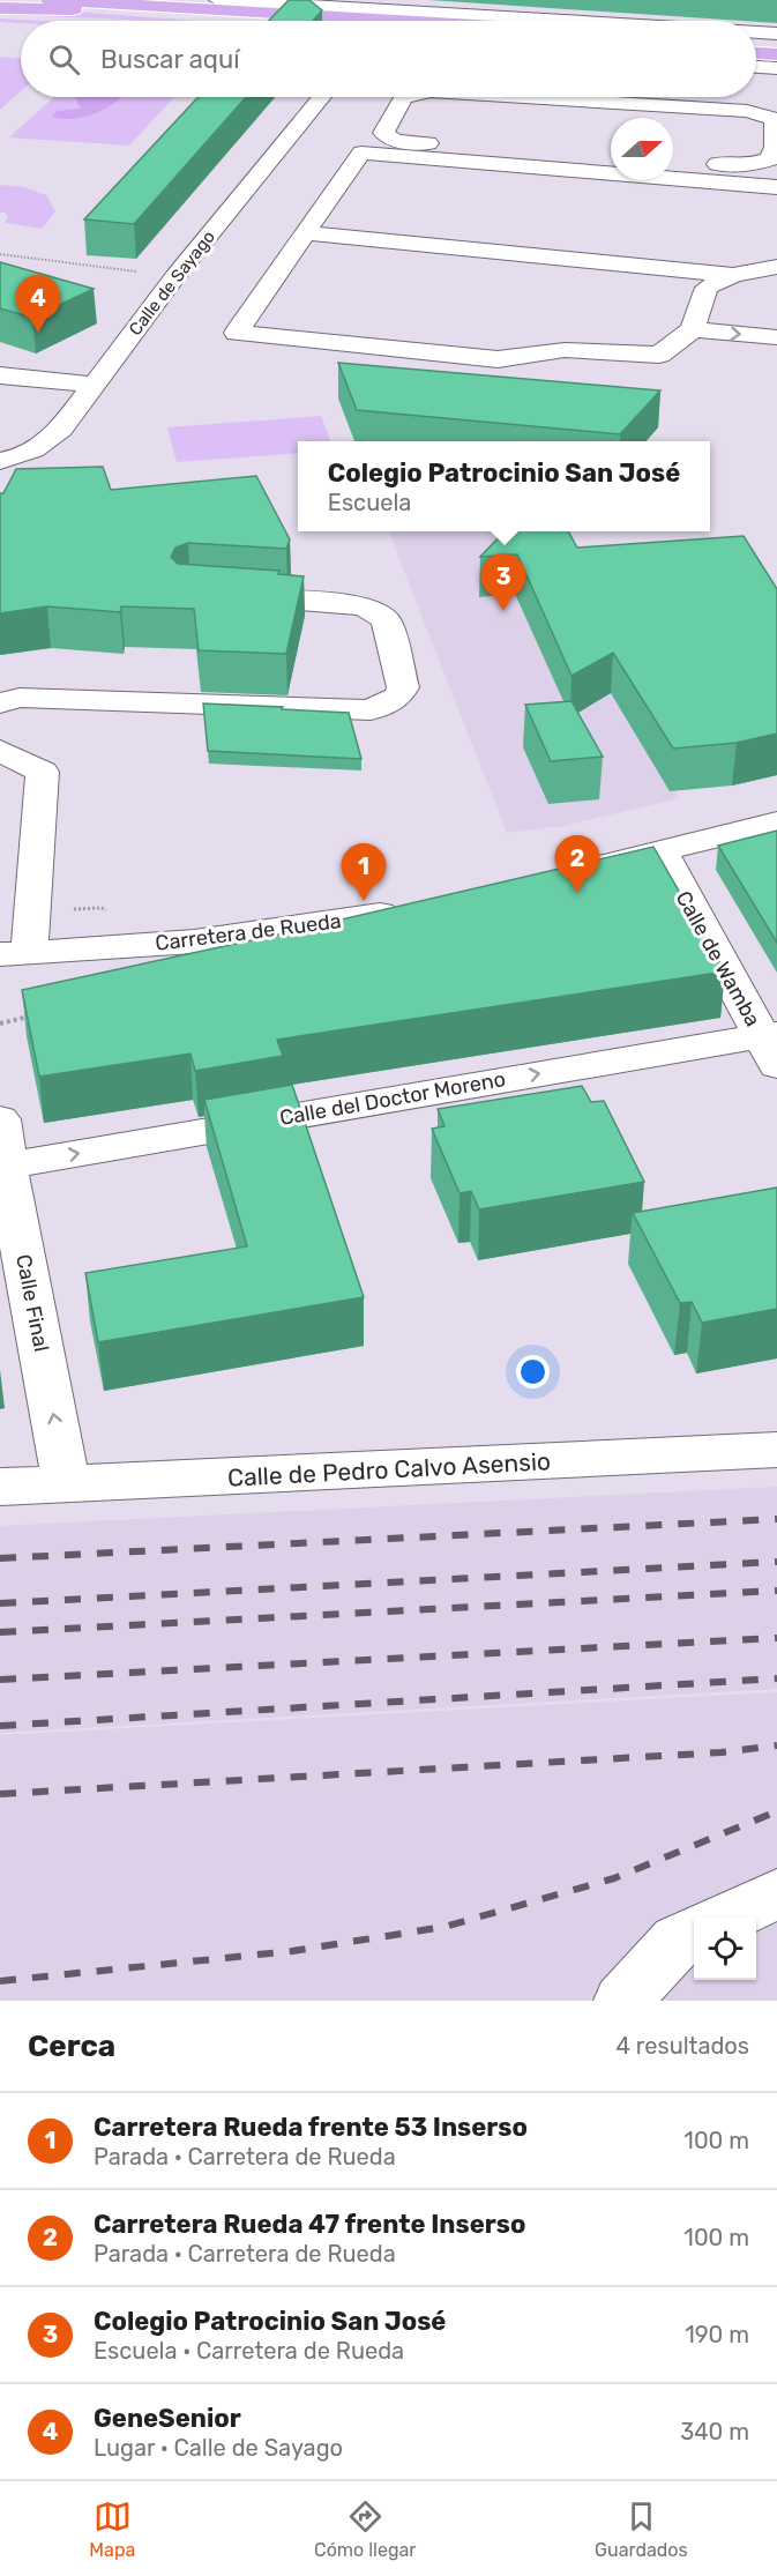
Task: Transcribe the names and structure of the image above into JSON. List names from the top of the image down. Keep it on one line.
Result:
{"streets":{"street":["Calle de Sayago","Carretera de Rueda","Calle de Wamba","Calle del Doctor Moreno","Calle Final","Calle de Pedro Calvo Asensio"]},"crossings":[["Calle de Wamba","Calle del Doctor Moreno"],["Calle del Doctor Moreno","Calle Final"],["Calle Final","Calle de Pedro Calvo Asensio"]],"one_way":["Calle del Doctor Moreno","Calle Final"],"north":"right","page":{"search":"Buscar aquí","pins":["4","3","2","1"],"popup":["Colegio Patrocinio San José","Escuela"],"heading":["Cerca","4 resultados"],"list":[{"mark":"1","name":"Carretera Rueda frente 53 Inserso","note":"Parada · Carretera de Rueda","value":"100 m"},{"mark":"2","name":"Carretera Rueda 47 frente Inserso","note":"Parada · Carretera de Rueda","value":"100 m"},{"mark":"3","name":"Colegio Patrocinio San José","note":"Escuela · Carretera de Rueda","value":"190 m"},{"mark":"4","name":"GeneSenior","note":"Lugar · Calle de Sayago","value":"340 m"}],"nav":["Mapa","Cómo llegar","Guardados"]}}
